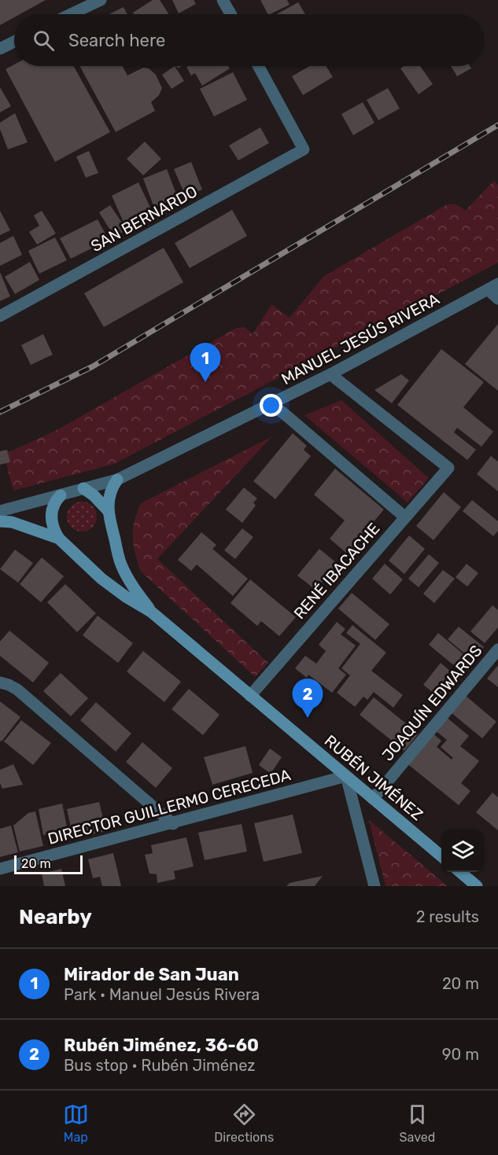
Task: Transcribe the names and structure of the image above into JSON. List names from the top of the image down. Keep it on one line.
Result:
{"streets":{"main road":["RUBÉN JIMÉNEZ"],"street":["SAN BERNARDO","MANUEL JESÚS RIVERA","RENÉ IBACACHE","JOAQUÍN EDWARDS","DIRECTOR GUILLERMO CERECEDA"]},"crossings":[["MANUEL JESÚS RIVERA","RENÉ IBACACHE"],["MANUEL JESÚS RIVERA","RUBÉN JIMÉNEZ"],["RENÉ IBACACHE","RUBÉN JIMÉNEZ"],["JOAQUÍN EDWARDS","RUBÉN JIMÉNEZ"],["RUBÉN JIMÉNEZ","DIRECTOR GUILLERMO CERECEDA"]],"scale_bar":"20 m","page":{"search":"Search here","pins":["1","2"],"scale":"20 m","heading":["Nearby","2 results"],"list":[{"mark":"1","name":"Mirador de San Juan","note":"Park · Manuel Jesús Rivera","value":"20 m"},{"mark":"2","name":"Rubén Jiménez, 36-60","note":"Bus stop · Rubén Jiménez","value":"90 m"}],"nav":["Map","Directions","Saved"]}}
